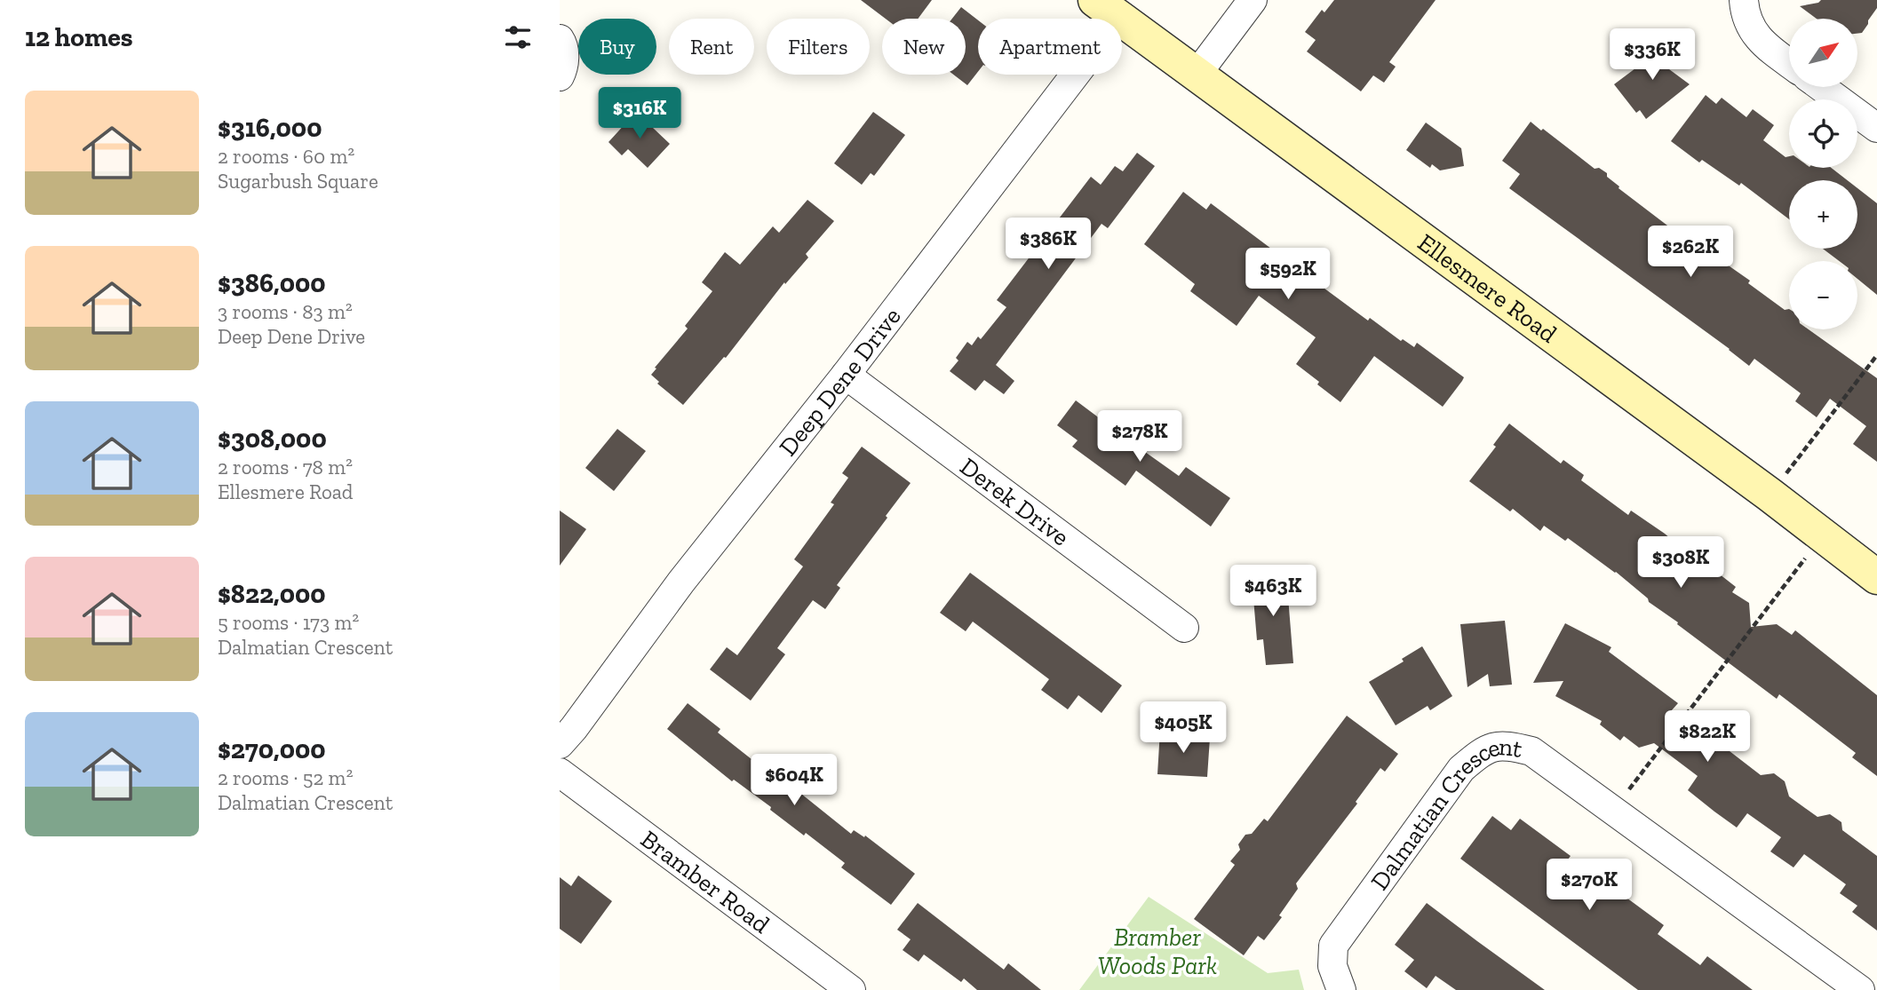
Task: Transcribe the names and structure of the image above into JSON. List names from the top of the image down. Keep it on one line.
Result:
{"streets":{"main road":["Ellesmere Road"],"street":["Deep Dene Drive","Derek Drive","Dalmatian Crescent","Bramber Road"]},"crossings":[["Ellesmere Road","Deep Dene Drive"],["Deep Dene Drive","Derek Drive"]],"parks":["Bramber Woods Park"],"north":"top right","page":{"heading":"12 homes","map_buttons":["+","−"],"chip":["Buy","Rent","Filters","New","Apartment"],"price":["$336K","$316K","$386K","$262K","$592K","$278K","$308K","$463K","$405K","$822K","$604K","$270K"],"list":[{"name":"$316,000","note":"2 rooms · 60 m² · Sugarbush Square"},{"name":"$386,000","note":"3 rooms · 83 m² · Deep Dene Drive"},{"name":"$308,000","note":"2 rooms · 78 m² · Ellesmere Road"},{"name":"$822,000","note":"5 rooms · 173 m² · Dalmatian Crescent"},{"name":"$270,000","note":"2 rooms · 52 m² · Dalmatian Crescent"}]}}
